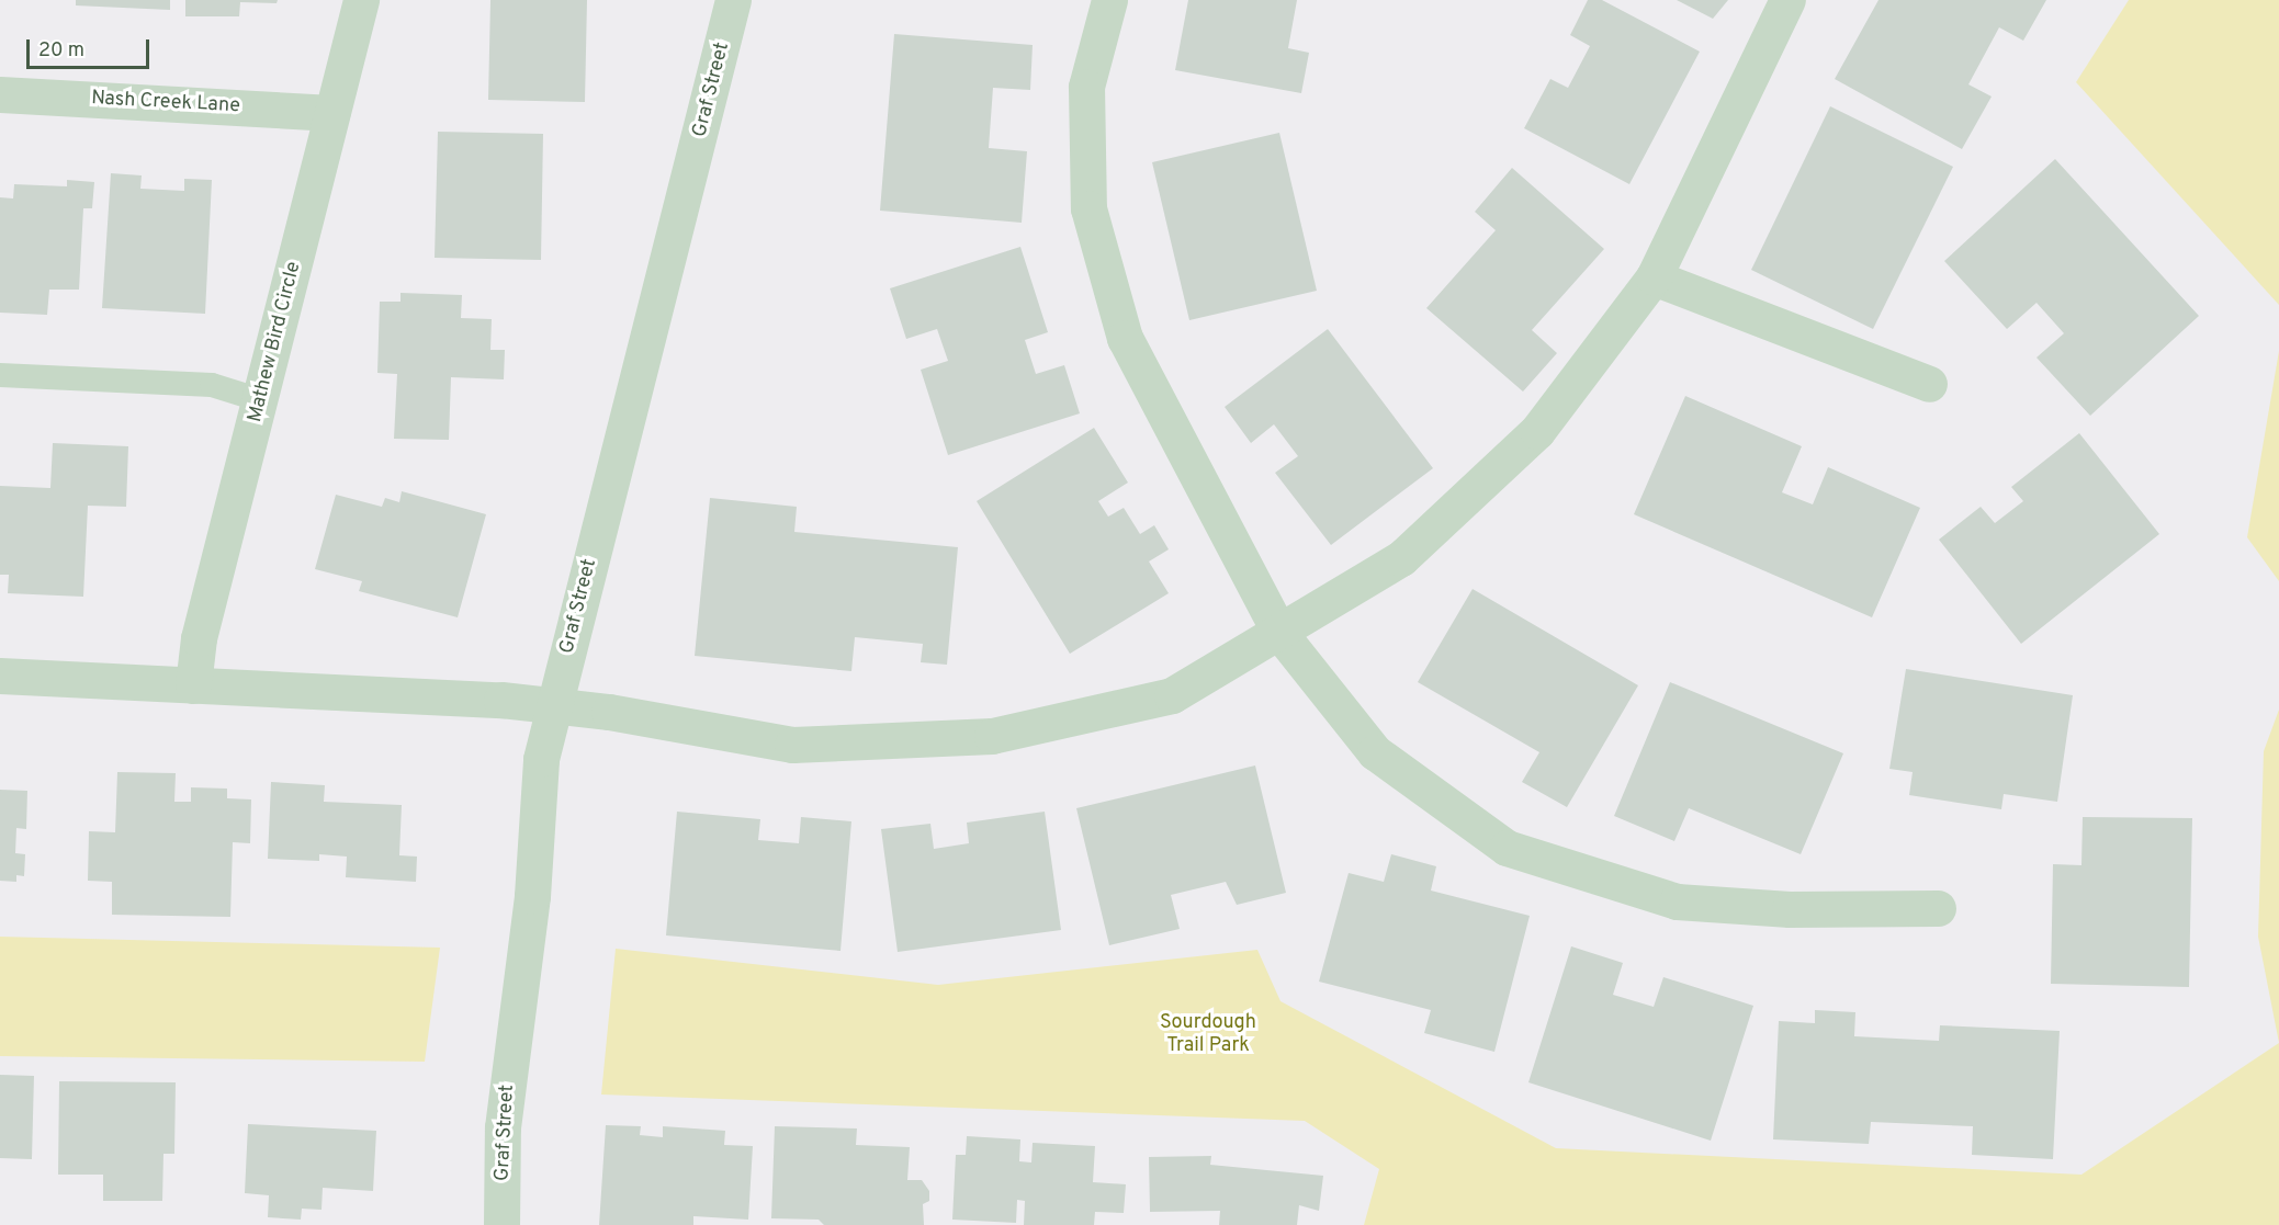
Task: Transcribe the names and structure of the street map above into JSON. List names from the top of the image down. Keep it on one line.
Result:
{"streets":{"street":["Graf Street","Nash Creek Lane","Mathew Bird Circle"]},"crossings":[["Nash Creek Lane","Mathew Bird Circle"]],"parks":["Sourdough Trail Park"],"scale_bar":"20 m"}
